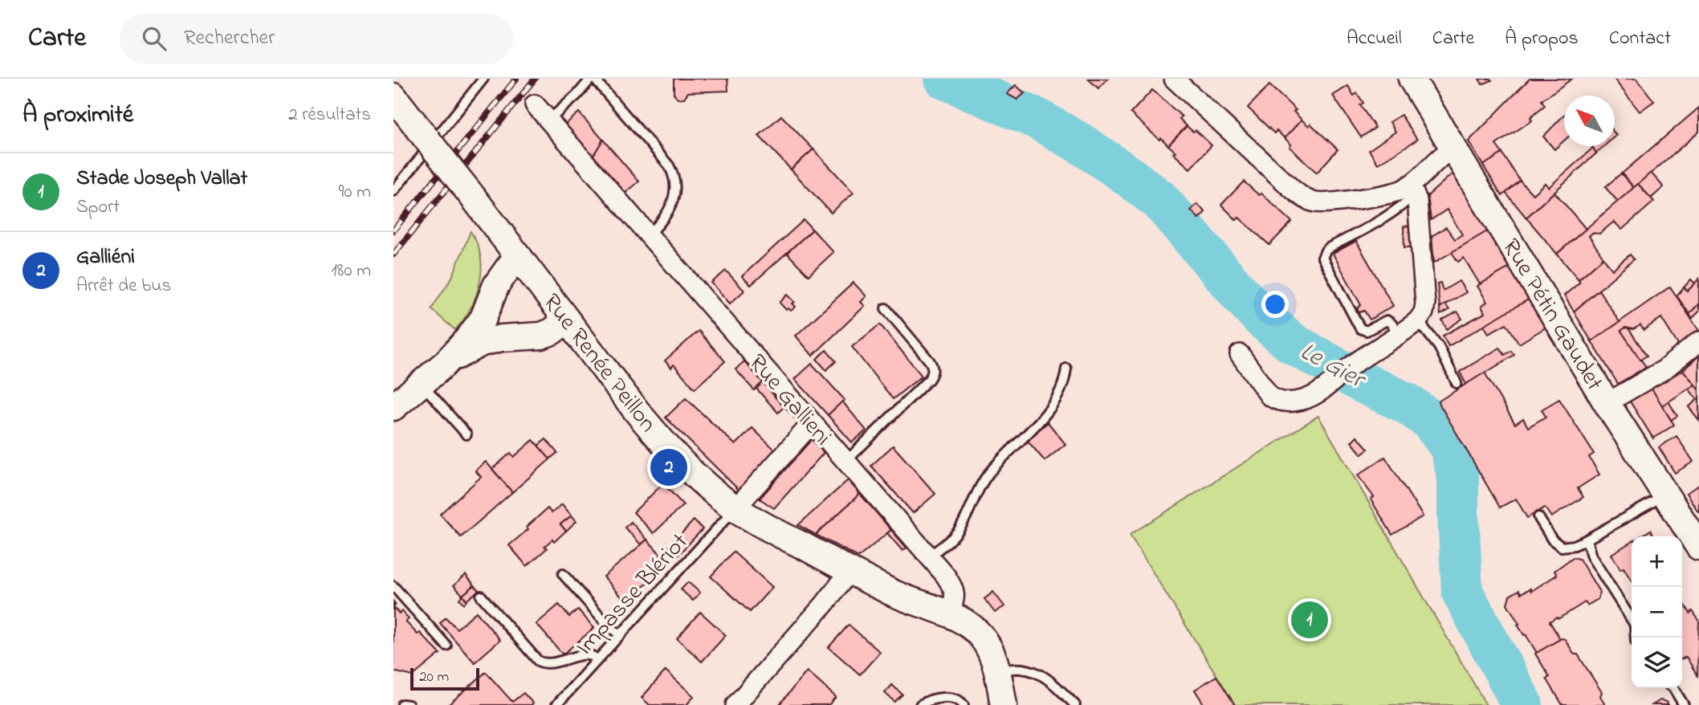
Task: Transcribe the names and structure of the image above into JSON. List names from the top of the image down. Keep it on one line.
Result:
{"streets":{"main road":["Rue Pétin Gaudet","Rue Renée Peillon"],"street":["Rue Gallieni"],"lane":["Impasse Blériot"]},"crossings":[["Rue Renée Peillon","Rue Gallieni"],["Rue Renée Peillon","Impasse Blériot"]],"water":["Le Gier"],"scale_bar":"20 m","north":"top left","page":{"header":"Carte","search":"Rechercher","nav":["Accueil","Carte","À propos","Contact"],"heading":["À proximité","2 résultats"],"list":[{"mark":"1","name":"Stade Joseph Vallat","note":"Sport","value":"90 m"},{"mark":"2","name":"Galliéni","note":"Arrêt de bus","value":"180 m"}],"pins":["2","1"],"map_buttons":["+","−"],"scale":"20 m"}}
